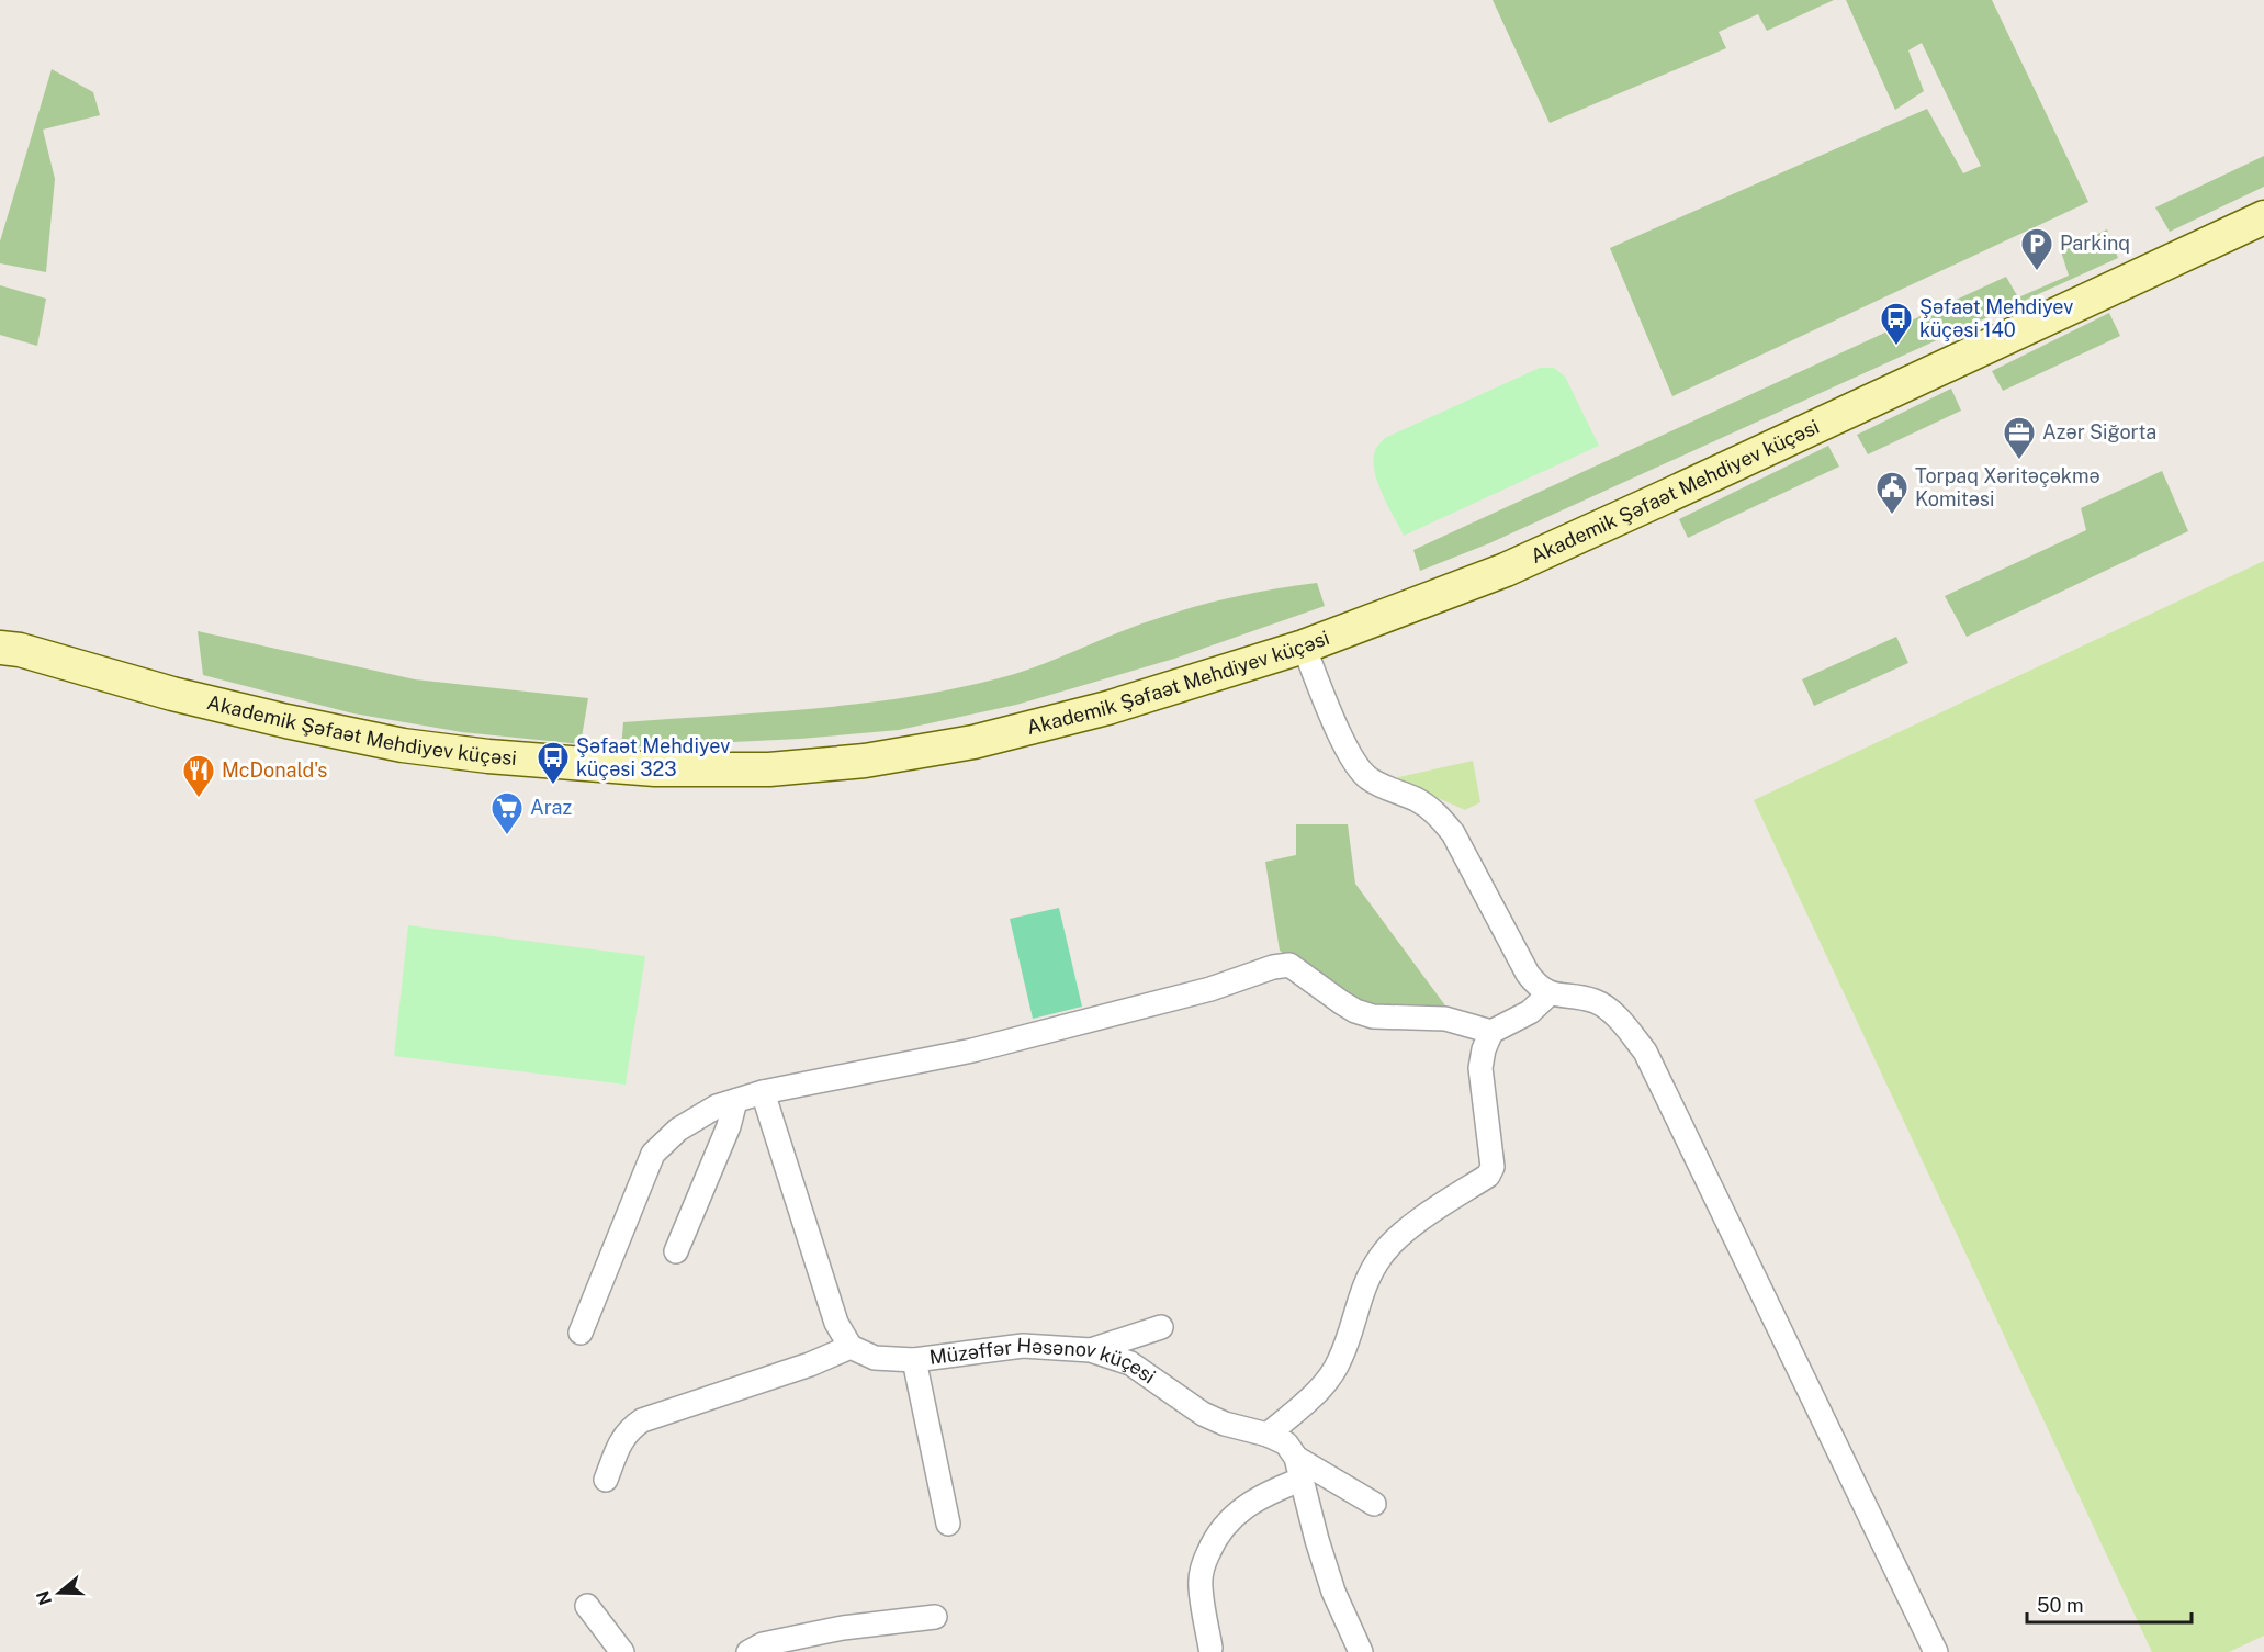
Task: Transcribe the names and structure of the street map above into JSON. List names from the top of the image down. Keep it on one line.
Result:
{"streets":{"main road":["Akademik Şəfaət Mehdiyev küçəsi"],"street":["Müzəffər Həsənov küçesi"]},"places":{"parking":["Parkinq"],"bus stop":["Şəfaət Mehdiyev küçəsi 140","Şəfaət Mehdiyev küçəsi 323"],"office":["Azər Siğorta"],"public building":["Torpaq Xəritəçəkmə Komitəsi"],"restaurant":["McDonald's"],"supermarket":["Araz"]},"scale_bar":"50 m","north":"left"}
